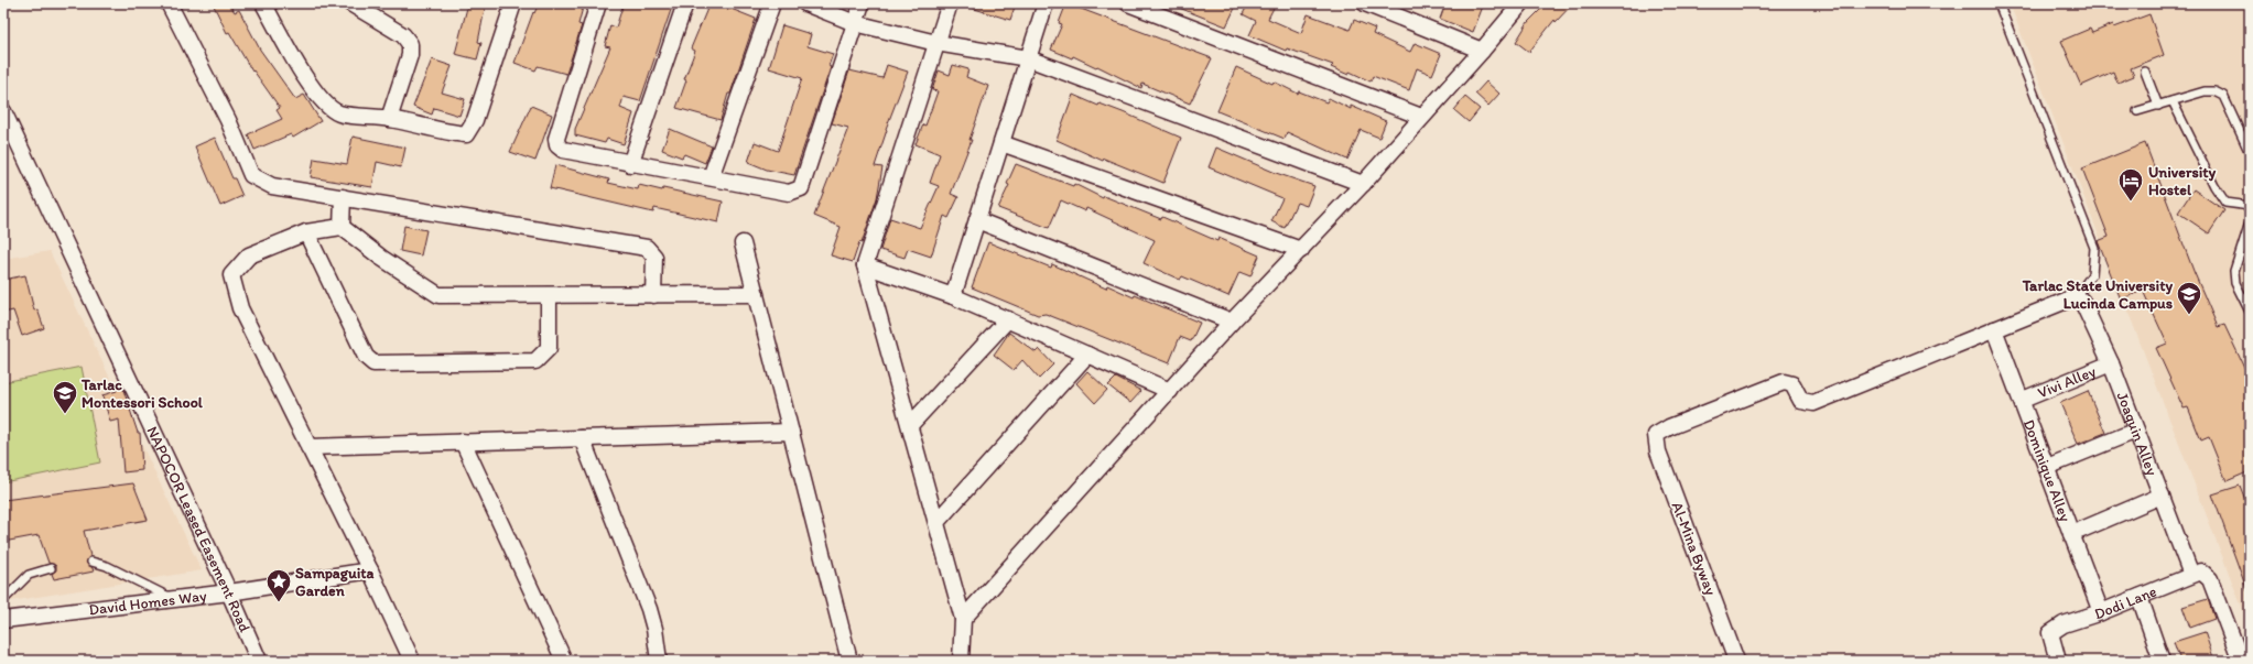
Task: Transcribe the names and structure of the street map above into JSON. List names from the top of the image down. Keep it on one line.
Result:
{"streets":{"street":["Vivi Alley","Joaquin Alley","Dominique Alley","NAPOCOR Leased Easement Road","Al-Mina Byway","Dodi Lane","David Homes Way"]},"crossings":[["Vivi Alley","Joaquin Alley"],["Vivi Alley","Dominique Alley"],["Joaquin Alley","Dodi Lane"],["Dominique Alley","Al-Mina Byway"],["Dominique Alley","Dodi Lane"],["NAPOCOR Leased Easement Road","David Homes Way"]],"places":{"hotel":["University Hostel"],"school or university":["Tarlac State University Lucinda Campus","Tarlac Montessori School"],"place":["Sampaguita Garden"]}}
